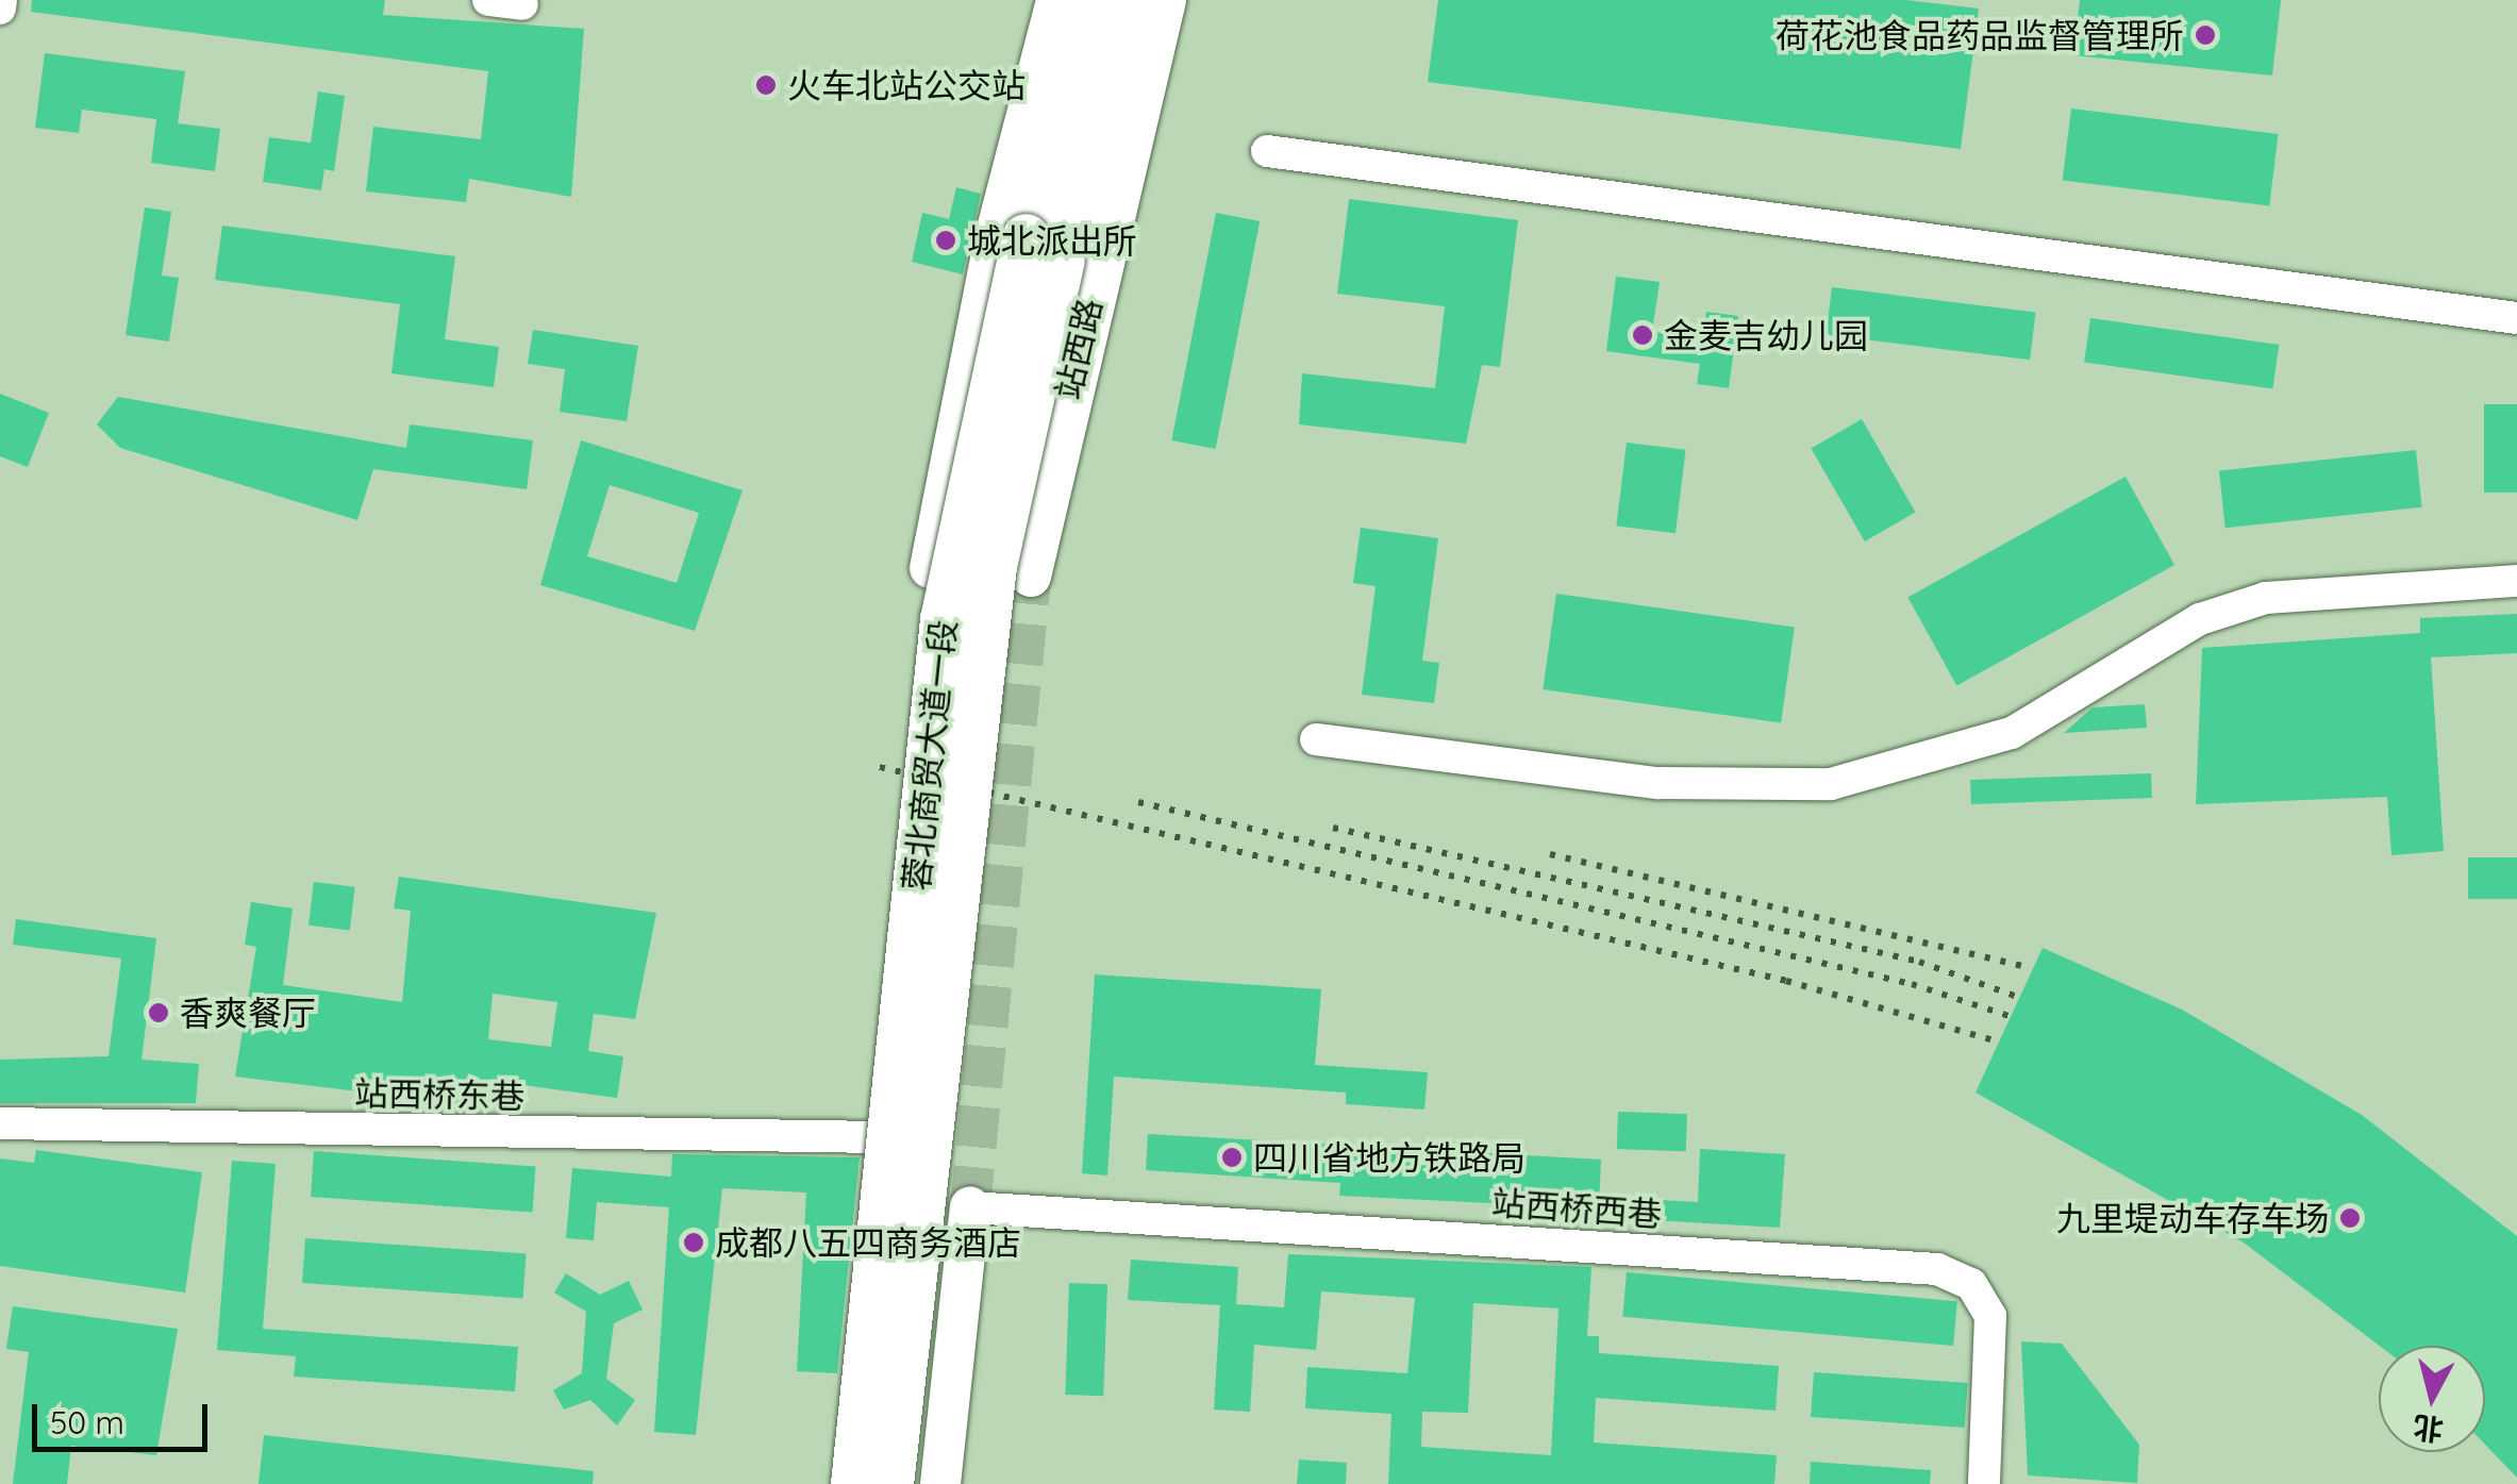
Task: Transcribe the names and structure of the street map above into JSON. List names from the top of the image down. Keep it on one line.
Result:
{"streets":{"highway":["蓉北商贸大道一段"],"main road":["站西路"],"street":["站西桥东巷","站西桥西巷"]},"places":["荷花池食品药品监督管理所","火车北站公交站","城北派出所","金麦吉幼儿园","香爽餐厅","四川省地方铁路局","九里堤动车存车场","成都八五四商务酒店"],"scale_bar":"50 m","north":"bottom"}
